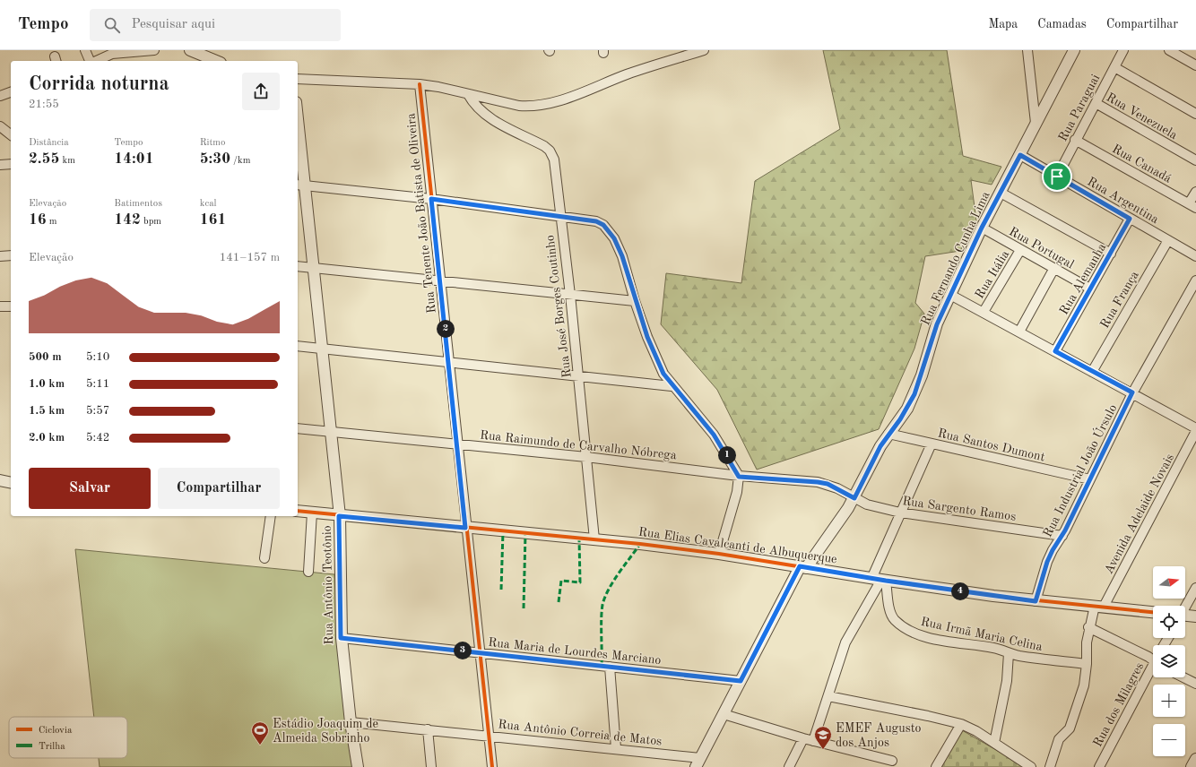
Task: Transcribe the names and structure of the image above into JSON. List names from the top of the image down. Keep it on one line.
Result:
{"streets":{"street":["Rua Paraguai","Rua Venezuela","Rua Canadá","Rua Argentina","Rua Tenente João Batista de Oliveira","Rua Portugal","Rua Fernando Cunha Lima","Rua Itália","Rua Alemanha","Rua França","Rua José Borges Coutinho","Rua Raimundo de Carvalho Nóbrega","Rua Santos Dumont","Rua Industrial João Úrsulo","Rua Sargento Ramos","Avenida Adelaide Novais","Rua Elias Cavalcanti de Albuquerque","Rua Antônio Teotônio","Rua Irmã Maria Celina","Rua Maria de Lourdes Marciano","Rua dos Milagres","Rua Antônio Correia de Matos"]},"crossings":[["Rua Paraguai","Rua Venezuela"],["Rua Paraguai","Rua Canadá"],["Rua Paraguai","Rua Argentina"],["Rua Argentina","Rua Fernando Cunha Lima"],["Rua Argentina","Rua Alemanha"],["Rua Argentina","Rua França"],["Rua Tenente João Batista de Oliveira","Rua Raimundo de Carvalho Nóbrega"],["Rua Tenente João Batista de Oliveira","Rua Elias Cavalcanti de Albuquerque"],["Rua Tenente João Batista de Oliveira","Rua Maria de Lourdes Marciano"],["Rua Tenente João Batista de Oliveira","Rua Antônio Correia de Matos"],["Rua Portugal","Rua Fernando Cunha Lima"],["Rua Portugal","Rua Itália"],["Rua Portugal","Rua Alemanha"],["Rua Fernando Cunha Lima","Rua Raimundo de Carvalho Nóbrega"],["Rua Fernando Cunha Lima","Rua Santos Dumont"],["Rua Fernando Cunha Lima","Rua Sargento Ramos"],["Rua Fernando Cunha Lima","Rua Elias Cavalcanti de Albuquerque"],["Rua Fernando Cunha Lima","Rua Maria de Lourdes Marciano"],["Rua Fernando Cunha Lima","Rua Antônio Correia de Matos"],["Rua José Borges Coutinho","Rua Raimundo de Carvalho Nóbrega"],["Rua José Borges Coutinho","Rua Elias Cavalcanti de Albuquerque"],["Rua Raimundo de Carvalho Nóbrega","Rua Sargento Ramos"],["Rua Raimundo de Carvalho Nóbrega","Rua Antônio Teotônio"],["Rua Santos Dumont","Rua Industrial João Úrsulo"],["Rua Industrial João Úrsulo","Rua Sargento Ramos"],["Rua Industrial João Úrsulo","Rua Elias Cavalcanti de Albuquerque"],["Avenida Adelaide Novais","Rua Elias Cavalcanti de Albuquerque"],["Avenida Adelaide Novais","Rua Irmã Maria Celina"],["Rua Elias Cavalcanti de Albuquerque","Rua Antônio Teotônio"],["Rua Elias Cavalcanti de Albuquerque","Rua Irmã Maria Celina"],["Rua Antônio Teotônio","Rua Maria de Lourdes Marciano"],["Rua Antônio Teotônio","Rua Antônio Correia de Matos"]],"places":{"sports":["Estádio Joaquim de Almeida Sobrinho"],"school or university":["EMEF Augusto dos Anjos"]},"legend":["Ciclovia","Trilha"],"north":"right","page":{"header":"Tempo","search":"Pesquisar aqui","nav":["Mapa","Camadas","Compartilhar"],"heading":["Corrida noturna","21:55"],"stats":[["Distância","2.55 km"],["Tempo","14:01"],["Ritmo","5:30 /km"],["Elevação","16 m"],["Batimentos","142 bpm"],["kcal","161"]],"chart":["Elevação","141–157 m"],"pins":["2","1","4","3"],"list":[{"name":"500 m","note":"5:10"},{"name":"1.0 km","note":"5:11"},{"name":"1.5 km","note":"5:57"},{"name":"2.0 km","note":"5:42"}],"buttons":["Salvar","Compartilhar"],"map_buttons":["+","−"]}}
